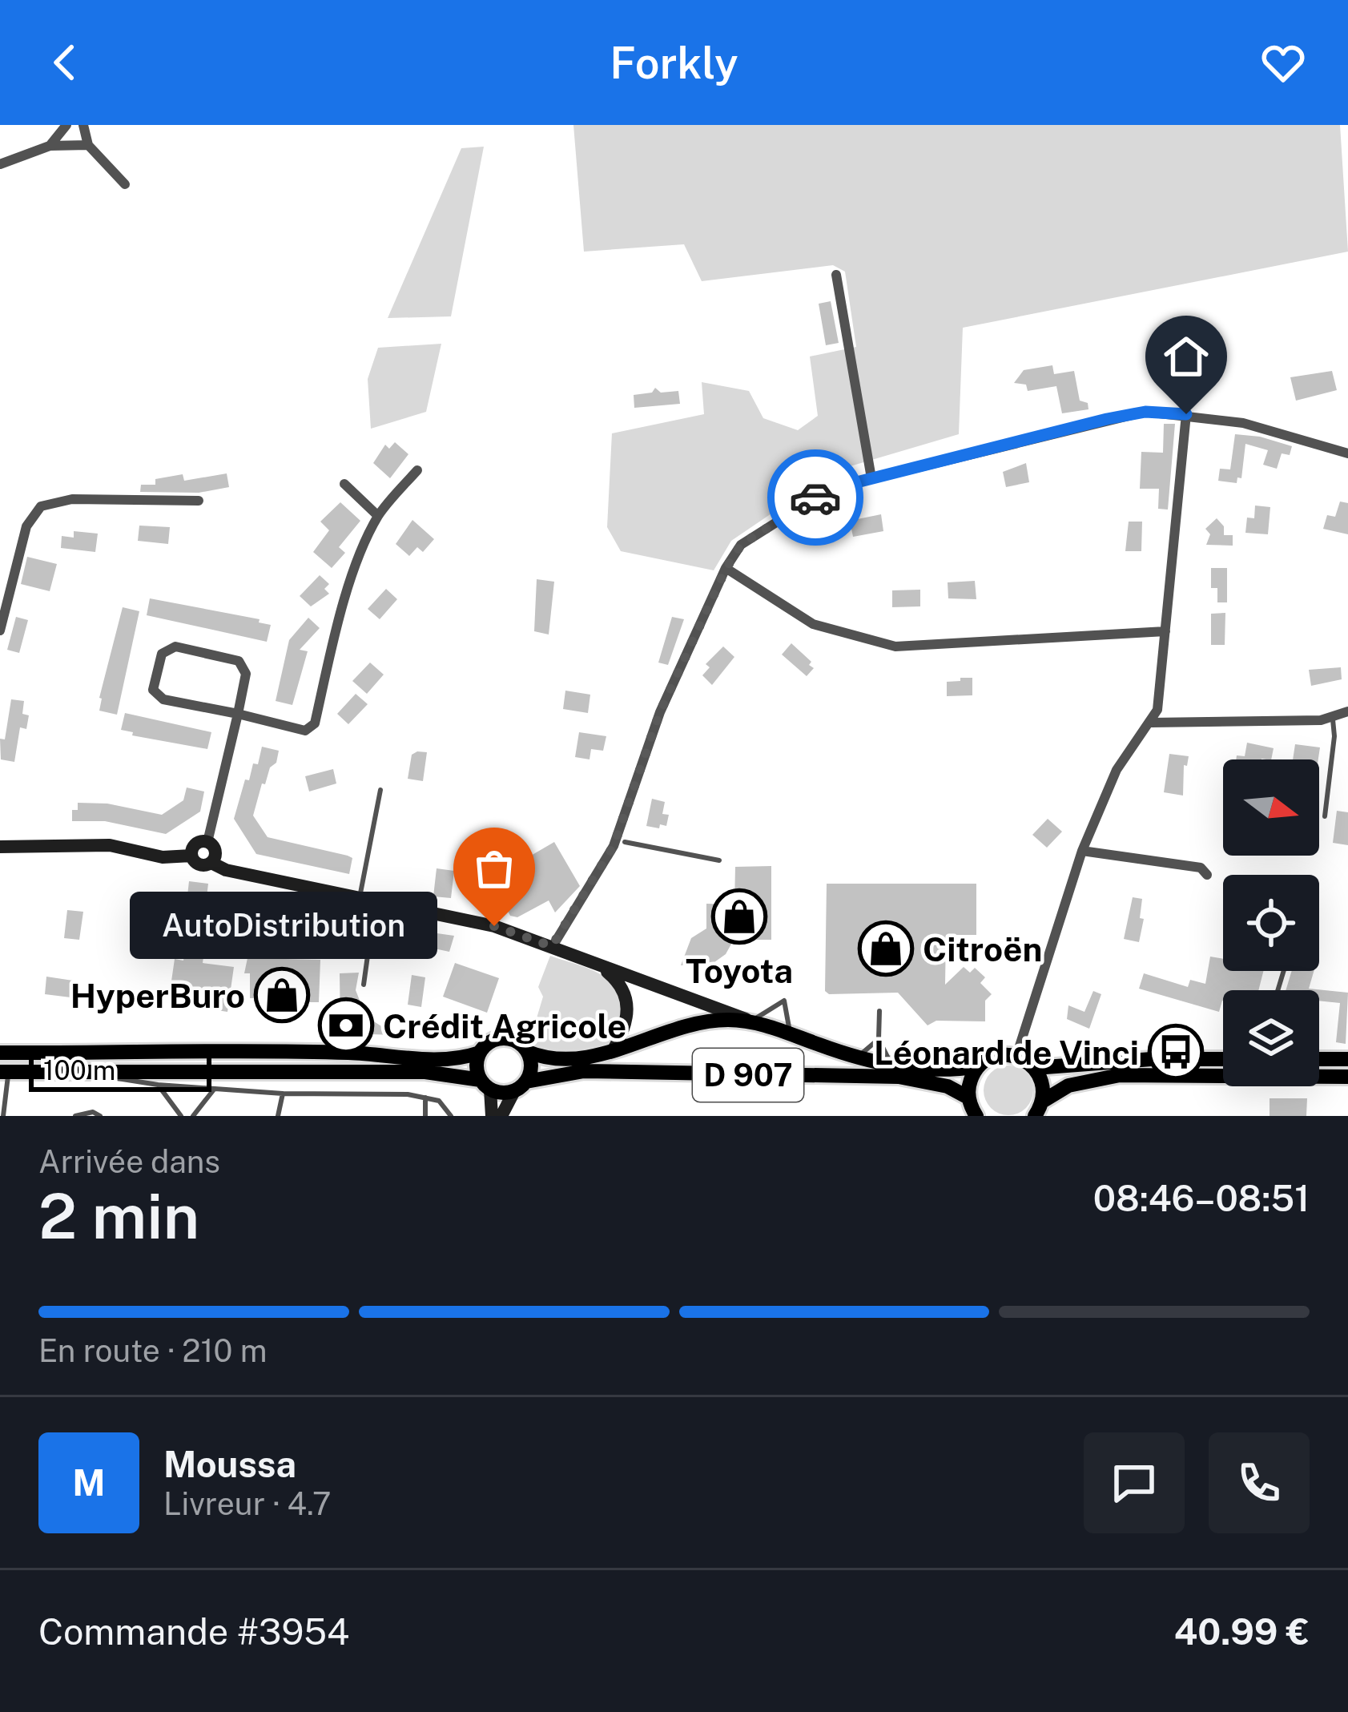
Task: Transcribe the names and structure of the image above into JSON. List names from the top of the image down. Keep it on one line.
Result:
{"streets":{"main road":["D 907"]},"places":{"shop":["Toyota","Citroën","HyperBuro"],"other":["AutoDistribution"],"bank":["Crédit Agricole"],"bus stop":["Léonard de Vinci"]},"scale_bar":"100 m","north":"right","page":{"header":"Forkly","bubble":"AutoDistribution","scale":"100 m","heading":["2 min","Arrivée dans","08:46–08:51"],"panel":["Moussa","Livreur · 4.7","Commande #3954","40.99 €"],"bar":"En route · 210 m","round":"M"}}
